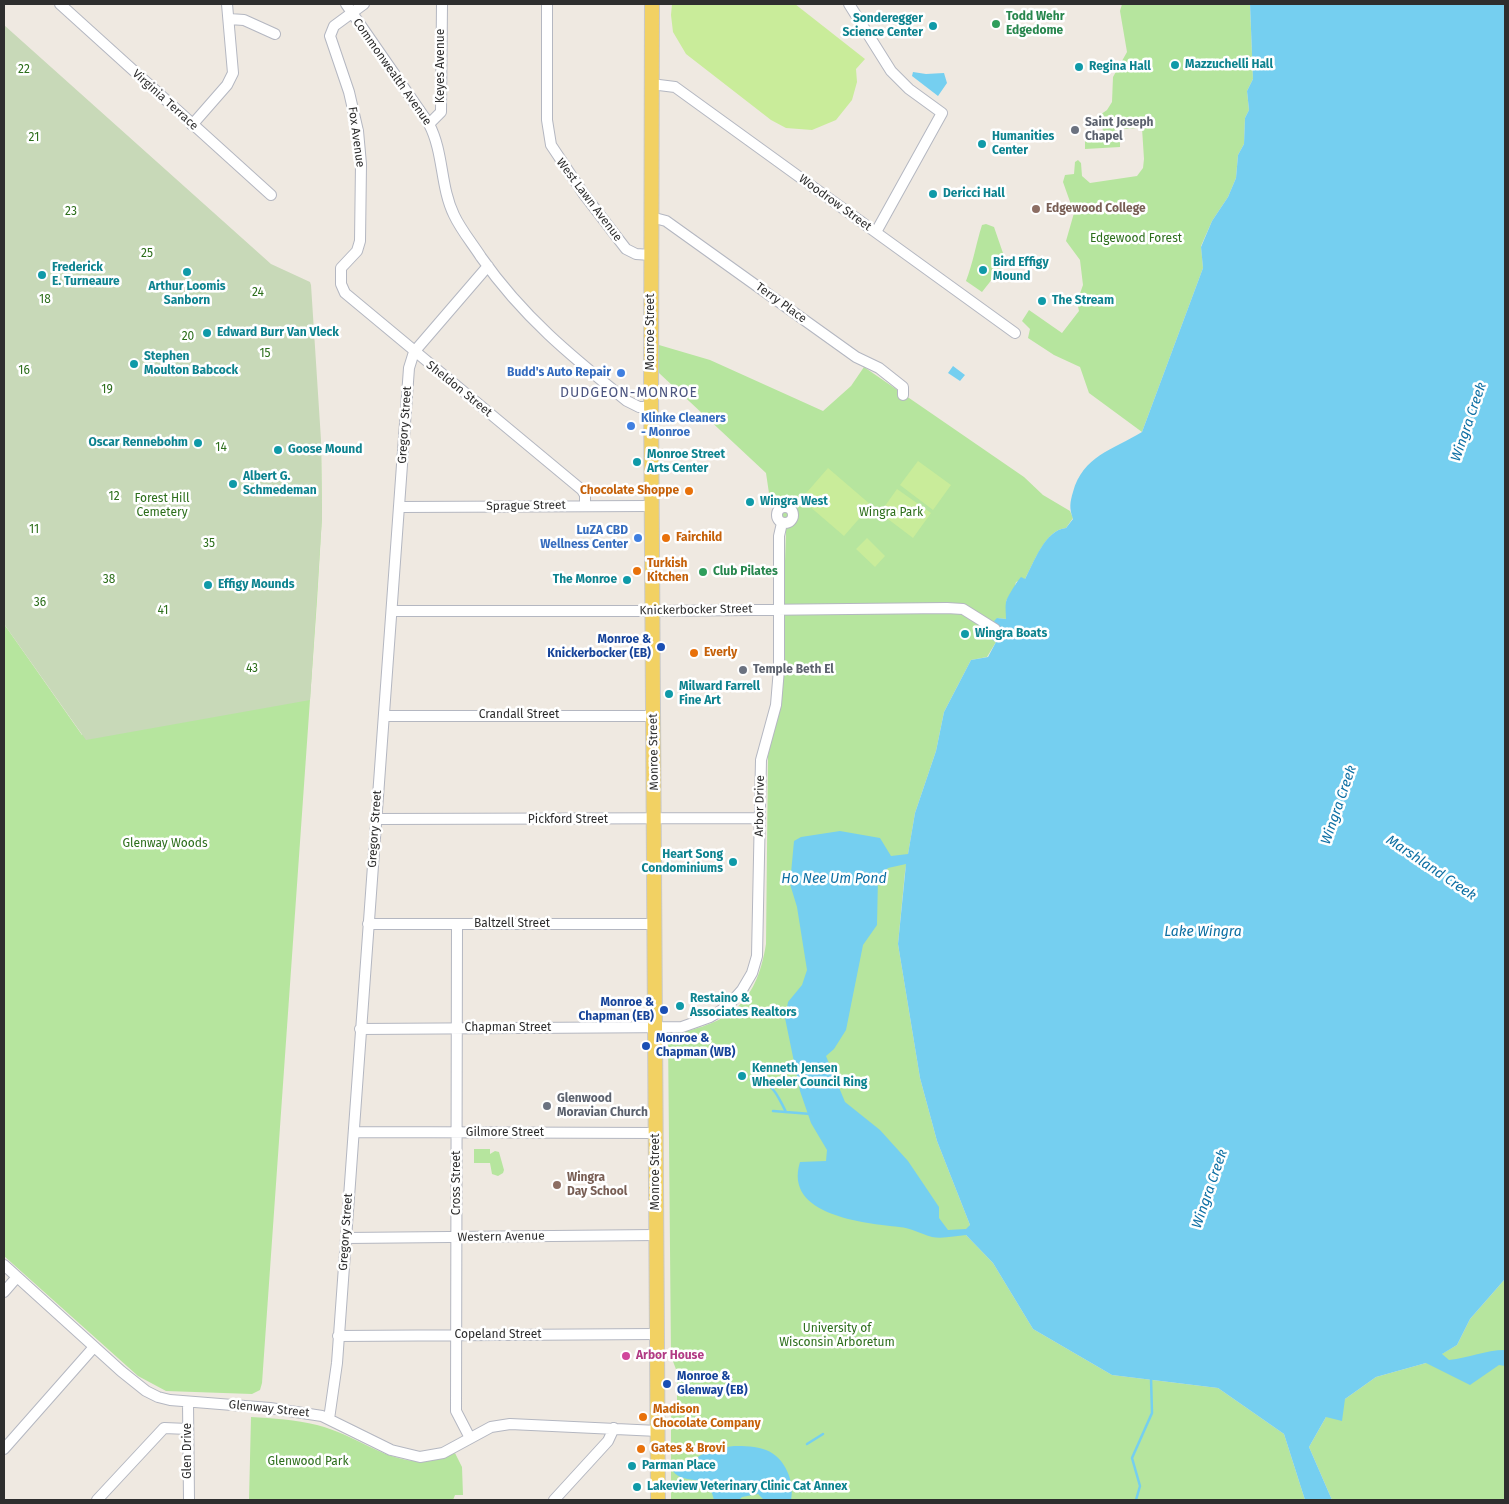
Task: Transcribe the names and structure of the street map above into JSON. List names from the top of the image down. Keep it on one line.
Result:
{"streets":{"main road":["Monroe Street"],"street":["Keyes Avenue","Commonwealth Avenue","Virginia Terrace","Fox Avenue","West Lawn Avenue","Woodrow Street","Terry Place","Sheldon Street","Gregory Street","Sprague Street","Knickerbocker Street","Crandall Street","Arbor Drive","Pickford Street","Baltzell Street","Chapman Street","Gilmore Street","Cross Street","Western Avenue","Copeland Street","Glenway Street","Glen Drive"]},"crossings":[["Keyes Avenue","Commonwealth Avenue"],["Commonwealth Avenue","Fox Avenue"],["Commonwealth Avenue","Monroe Street"],["Commonwealth Avenue","Gregory Street"],["Fox Avenue","Sheldon Street"],["West Lawn Avenue","Monroe Street"],["Woodrow Street","Monroe Street"],["Terry Place","Monroe Street"],["Monroe Street","Sprague Street"],["Monroe Street","Knickerbocker Street"],["Monroe Street","Crandall Street"],["Monroe Street","Arbor Drive"],["Monroe Street","Pickford Street"],["Monroe Street","Baltzell Street"],["Monroe Street","Chapman Street"],["Monroe Street","Gilmore Street"],["Monroe Street","Western Avenue"],["Monroe Street","Copeland Street"],["Monroe Street","Glenway Street"],["Sheldon Street","Gregory Street"],["Sheldon Street","Sprague Street"],["Gregory Street","Sprague Street"],["Gregory Street","Knickerbocker Street"],["Gregory Street","Crandall Street"],["Gregory Street","Pickford Street"],["Gregory Street","Baltzell Street"],["Gregory Street","Chapman Street"],["Gregory Street","Gilmore Street"],["Gregory Street","Western Avenue"],["Gregory Street","Copeland Street"],["Gregory Street","Glenway Street"],["Knickerbocker Street","Arbor Drive"],["Arbor Drive","Pickford Street"],["Arbor Drive","Chapman Street"],["Baltzell Street","Cross Street"],["Chapman Street","Cross Street"],["Gilmore Street","Cross Street"],["Cross Street","Western Avenue"],["Cross Street","Copeland Street"],["Cross Street","Glenway Street"],["Glenway Street","Glen Drive"]],"districts":["DUDGEON-MONROE"],"water":["Wingra Creek","Marshland Creek","Ho Nee Um Pond","Lake Wingra"],"parks":["22","21","23","Edgewood Forest","25","24","18","20","15","16","19","14","12","Forest Hill Cemetery","Wingra Park","11","35","38","36","41","43","Glenway Woods","University of Wisconsin Arboretum","Glenwood Park"],"places":["Todd Wehr Edgedome","Sonderegger Science Center","Mazzuchelli Hall","Regina Hall","Saint Joseph Chapel","Humanities Center","Dericci Hall","Edgewood College","Bird Effigy Mound","Arthur Loomis Sanborn","Frederick E. Turneaure","The Stream","Edward Burr Van Vleck","Stephen Moulton Babcock","Budd's Auto Repair","Klinke Cleaners - Monroe","Oscar Rennebohm","Goose Mound","Monroe Street Arts Center","Albert G. Schmedeman","Chocolate Shoppe","Wingra West","LuZA CBD Wellness Center","Fairchild","Turkish Kitchen","Club Pilates","The Monroe","Effigy Mounds","Wingra Boats","Monroe & Knickerbocker (EB)","Everly","Temple Beth El","Milward Farrell Fine Art","Heart Song Condominiums","Restaino & Associates Realtors","Monroe & Chapman (EB)","Monroe & Chapman (WB)","Kenneth Jensen Wheeler Council Ring","Glenwood Moravian Church","Wingra Day School","Arbor House","Monroe & Glenway (EB)","Madison Chocolate Company","Gates & Brovi","Parman Place","Lakeview Veterinary Clinic Cat Annex"]}
